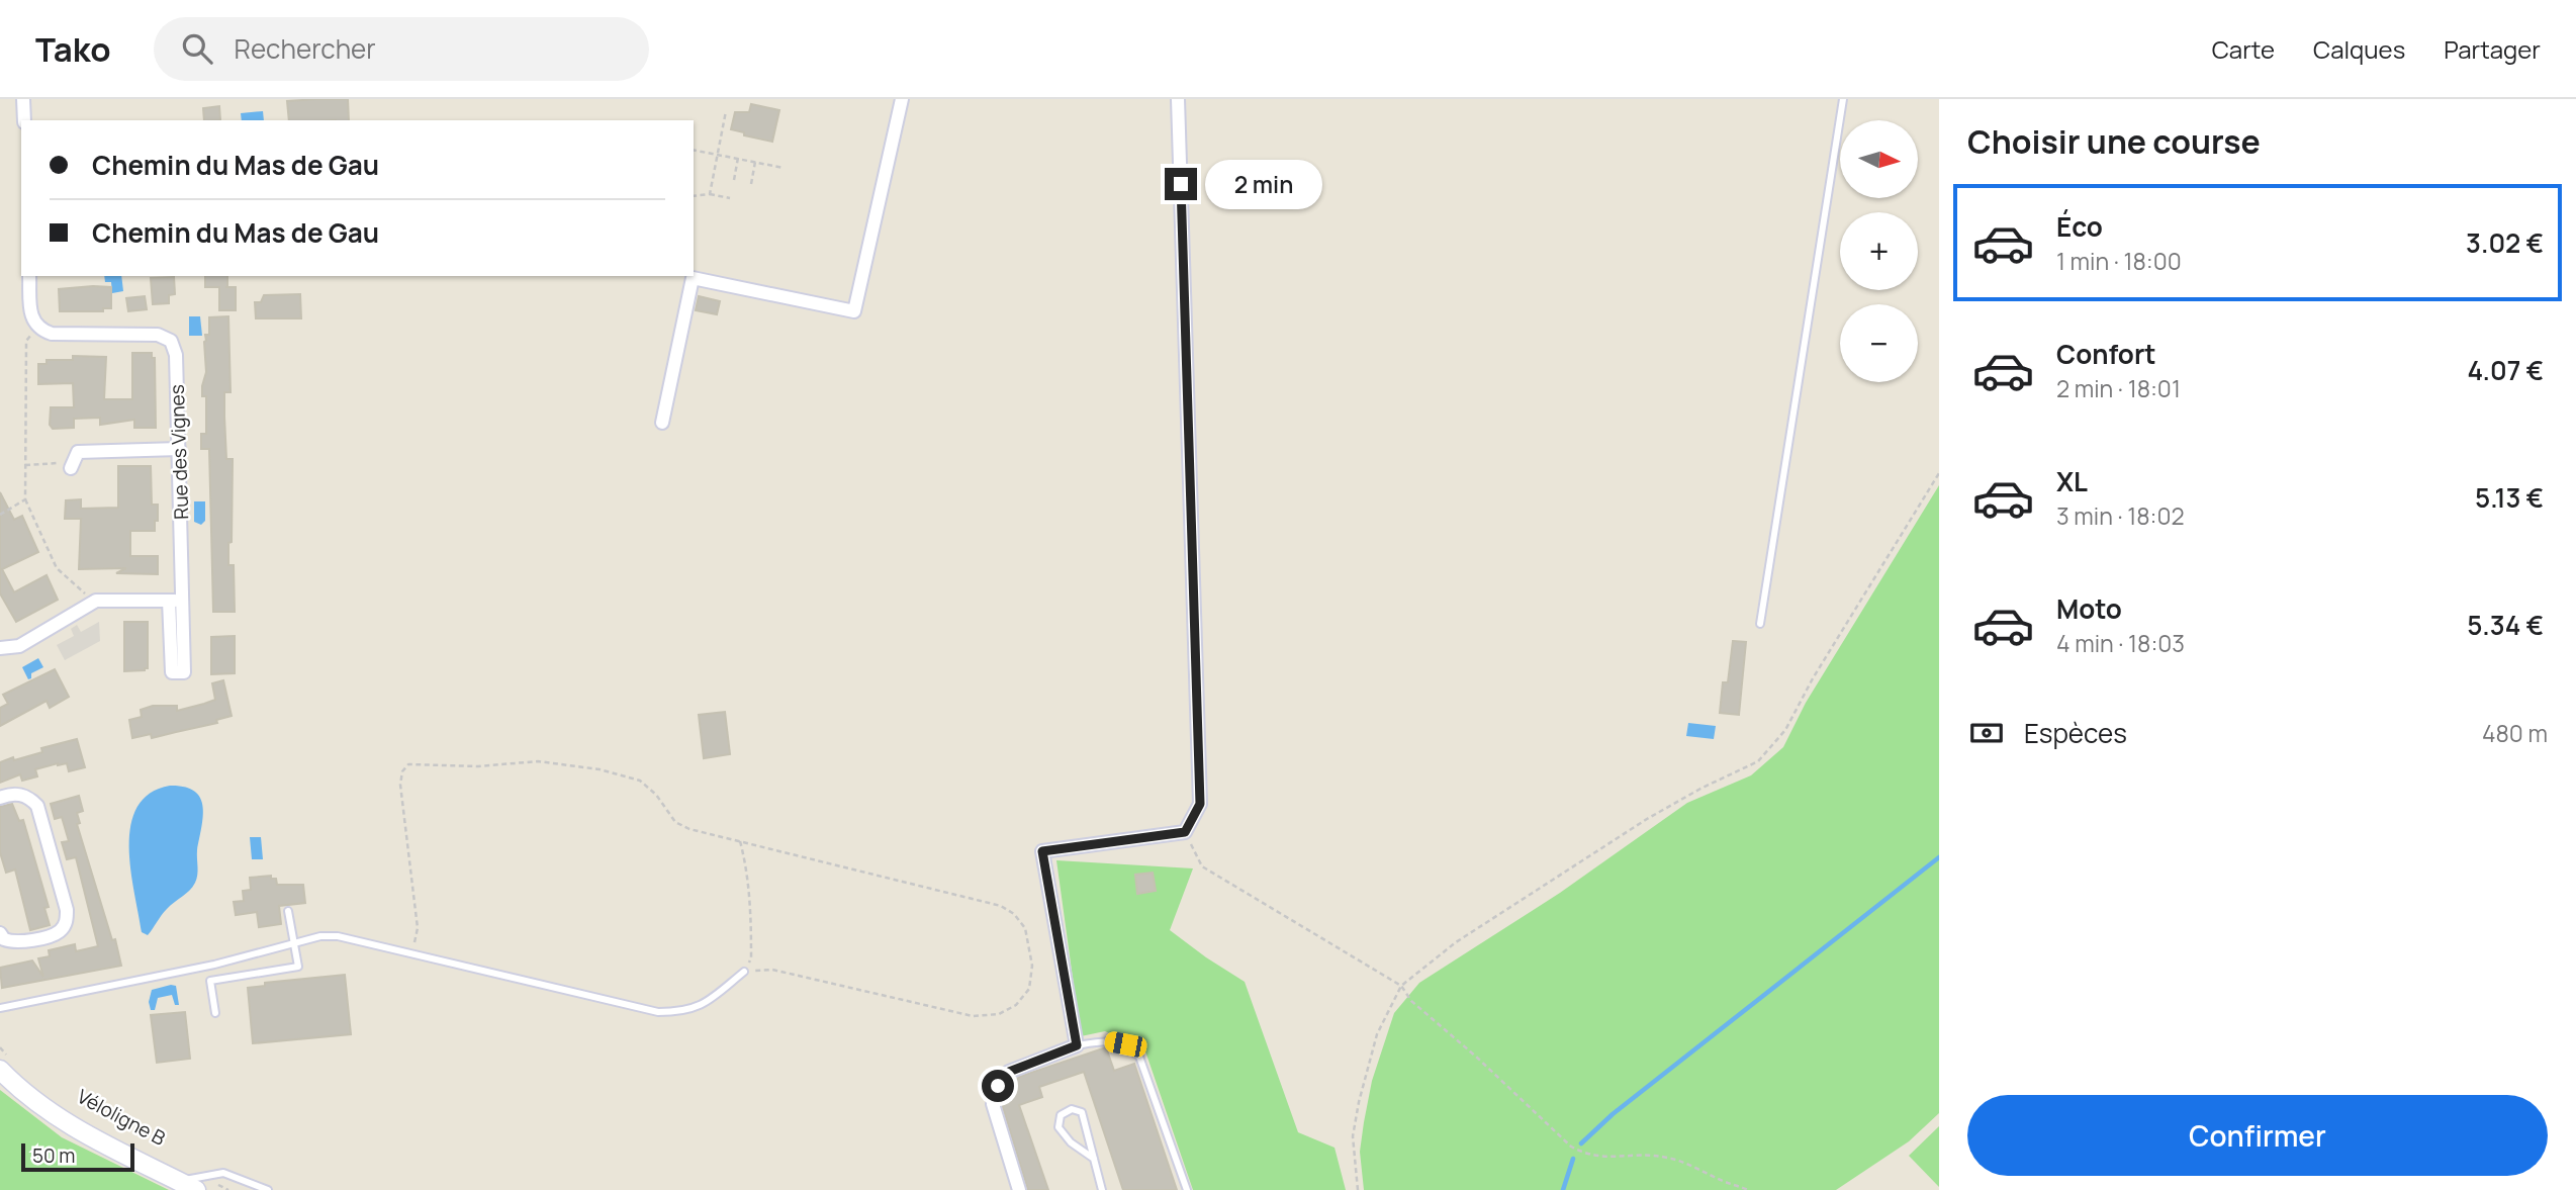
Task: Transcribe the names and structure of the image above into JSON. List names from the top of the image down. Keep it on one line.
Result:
{"streets":{"street":["Rue des Vignes"]},"scale_bar":"50 m","north":"right","page":{"header":"Tako","search":"Rechercher","nav":["Carte","Calques","Partager"],"heading":"Choisir une course","map_buttons":["+","−"],"banner":["Chemin du Mas de Gau","Chemin du Mas de Gau"],"bubble":"2 min","list":[{"name":"Éco","note":"1 min · 18:00","value":"3.02 €"},{"name":"Confort","note":"2 min · 18:01","value":"4.07 €"},{"name":"XL","note":"3 min · 18:02","value":"5.13 €"},{"name":"Moto","note":"4 min · 18:03","value":"5.34 €"}],"pay":["Espèces","480 m"],"buttons":"Confirmer","scale":"50 m"}}
